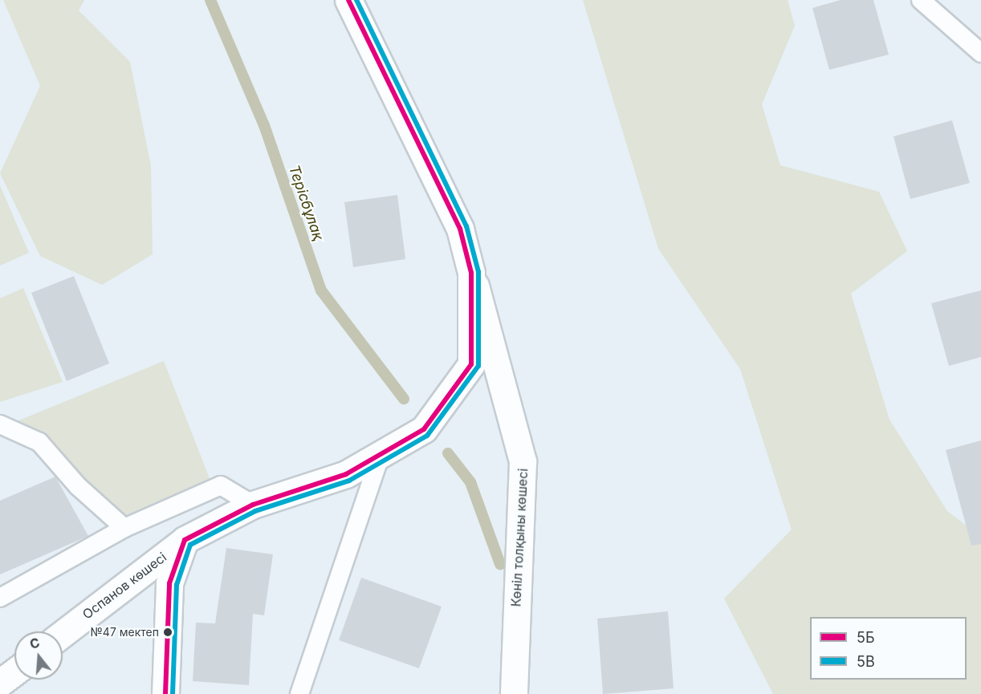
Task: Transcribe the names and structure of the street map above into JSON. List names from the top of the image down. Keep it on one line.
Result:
{"streets":{"street":["Көніл толқыны көшесі","Оспанов көшесі"]},"crossings":[["Көніл толқыны көшесі","Оспанов көшесі"]],"water":["Терісбұлақ"],"places":["№47 мектеп"],"lines":["transit line 5Б","transit line 5В"],"legend":["5Б","5В"],"north":"top"}
